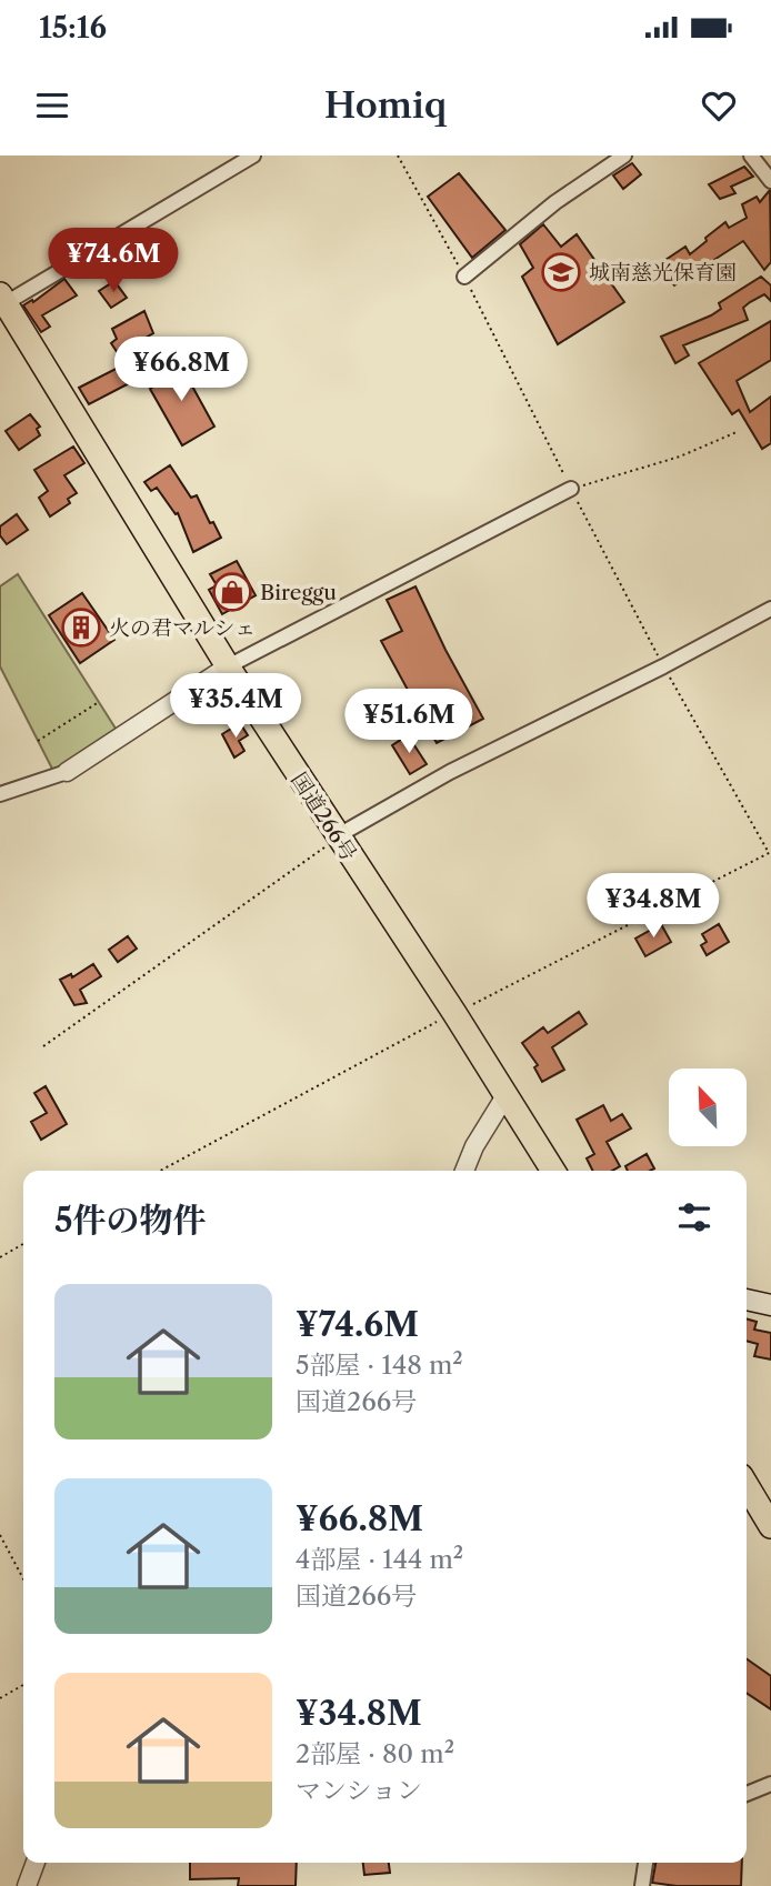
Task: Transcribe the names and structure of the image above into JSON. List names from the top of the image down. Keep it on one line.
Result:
{"streets":{"highway":["国道266号"]},"places":{"school or university":["城南慈光保育園"],"shop":["Bireggu"],"building":["火の君マルシェ"]},"north":"top left","page":{"status":"15:16","header":"Homiq","price":["¥74.6M","¥66.8M","¥35.4M","¥51.6M","¥34.8M"],"heading":"5件の物件","list":[{"name":"¥74.6M","note":"5部屋 · 148 m² · 国道266号"},{"name":"¥66.8M","note":"4部屋 · 144 m² · 国道266号"},{"name":"¥34.8M","note":"2部屋 · 80 m² · マンション"}]}}
